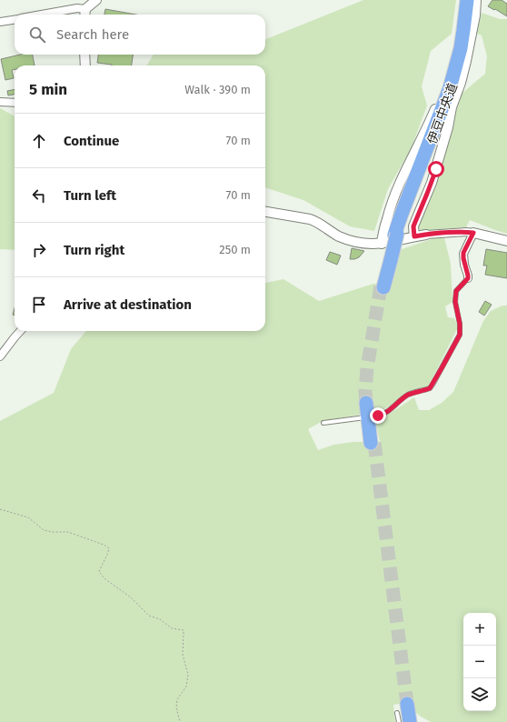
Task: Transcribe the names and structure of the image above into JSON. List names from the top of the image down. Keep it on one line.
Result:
{"streets":{"highway":["伊豆中央道"]},"page":{"search":"Search here","heading":["5 min","Walk · 390 m"],"list":[["Continue","70 m"],["Turn left","70 m"],["Turn right","250 m"],"Arrive at destination"],"map_buttons":["+","−"]}}
